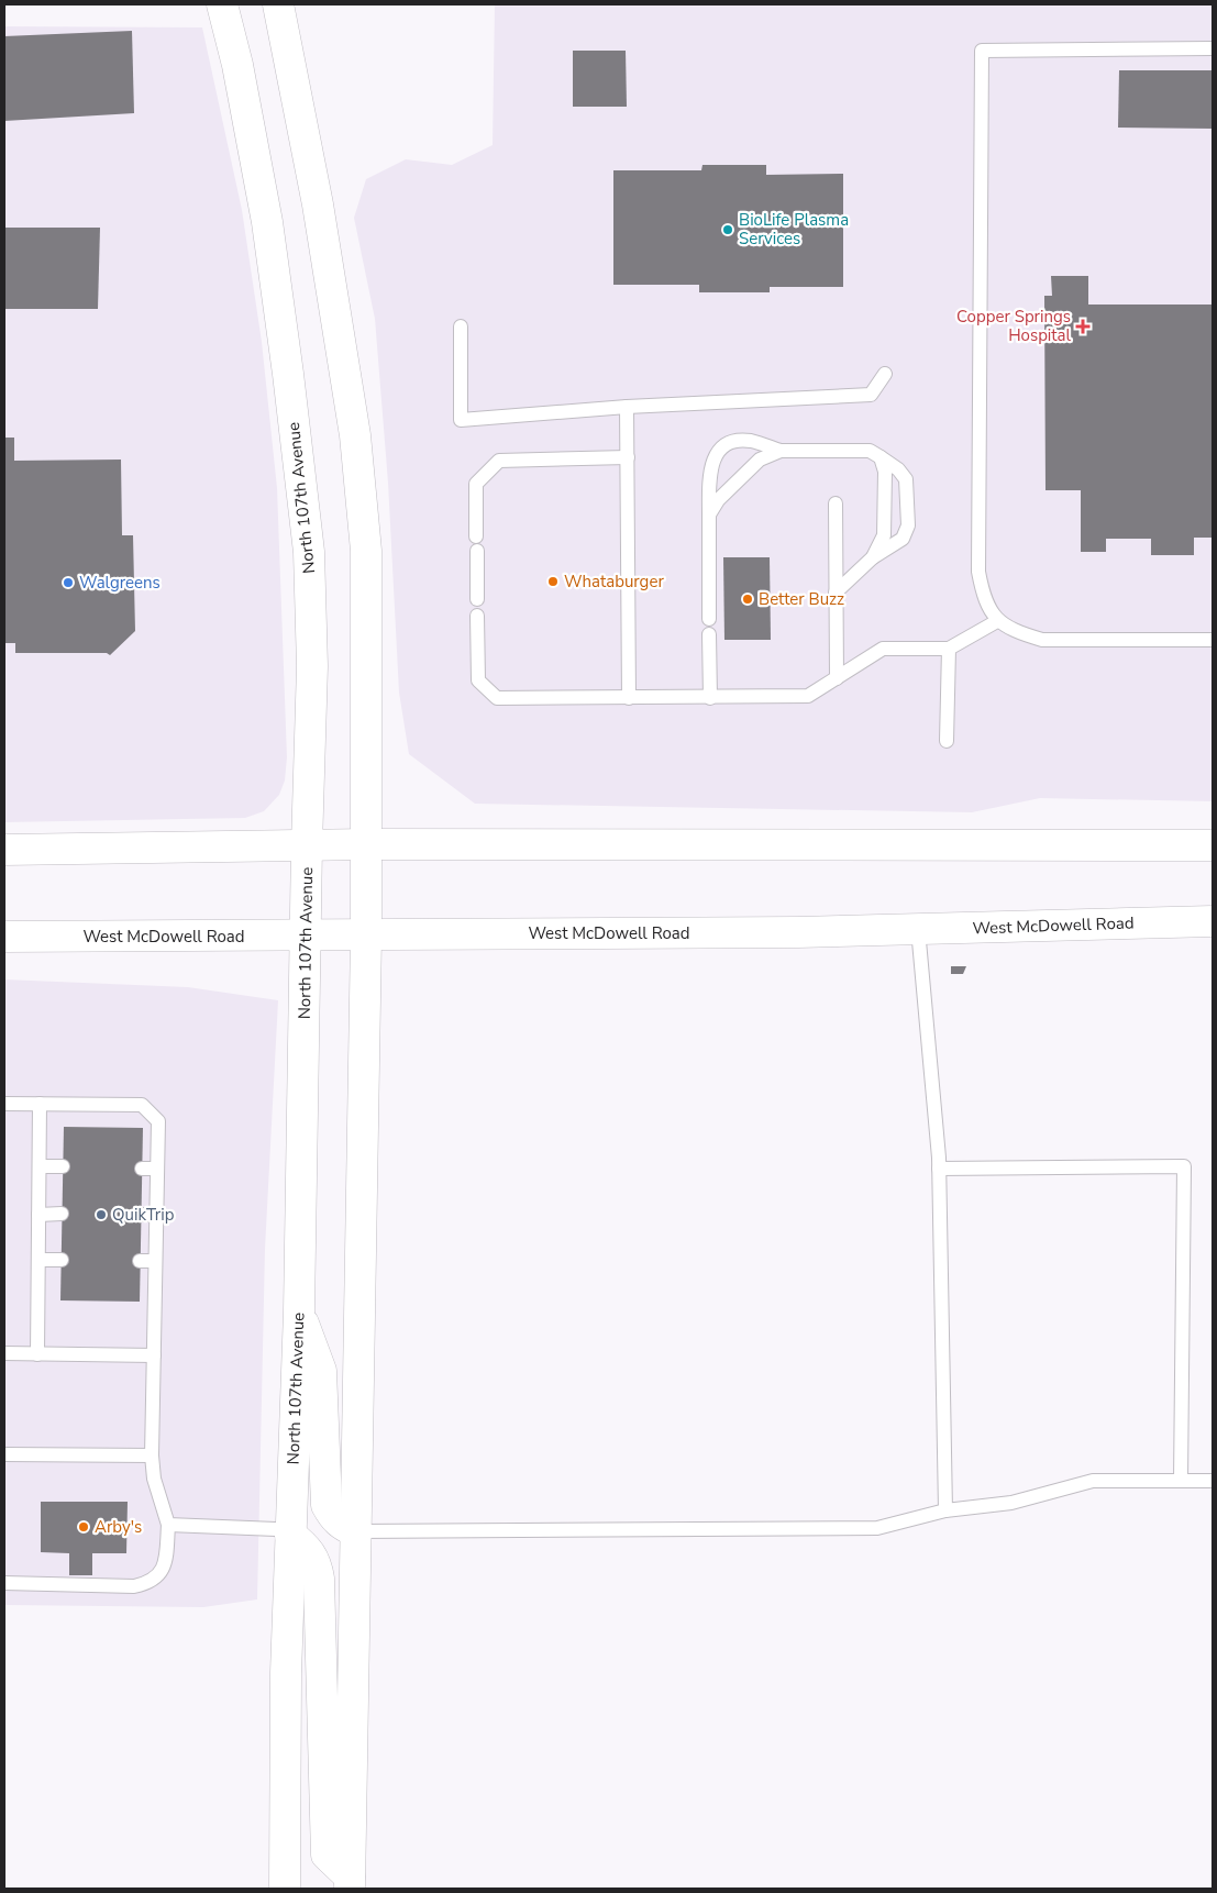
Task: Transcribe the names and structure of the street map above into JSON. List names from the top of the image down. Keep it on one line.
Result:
{"streets":{"main road":["North 107th Avenue","West McDowell Road"]},"crossings":[["North 107th Avenue","West McDowell Road"]],"places":{"other":["BioLife Plasma Services","Whataburger","Walgreens","Better Buzz","QuikTrip","Arby's"],"health":["Copper Springs Hospital"]}}
